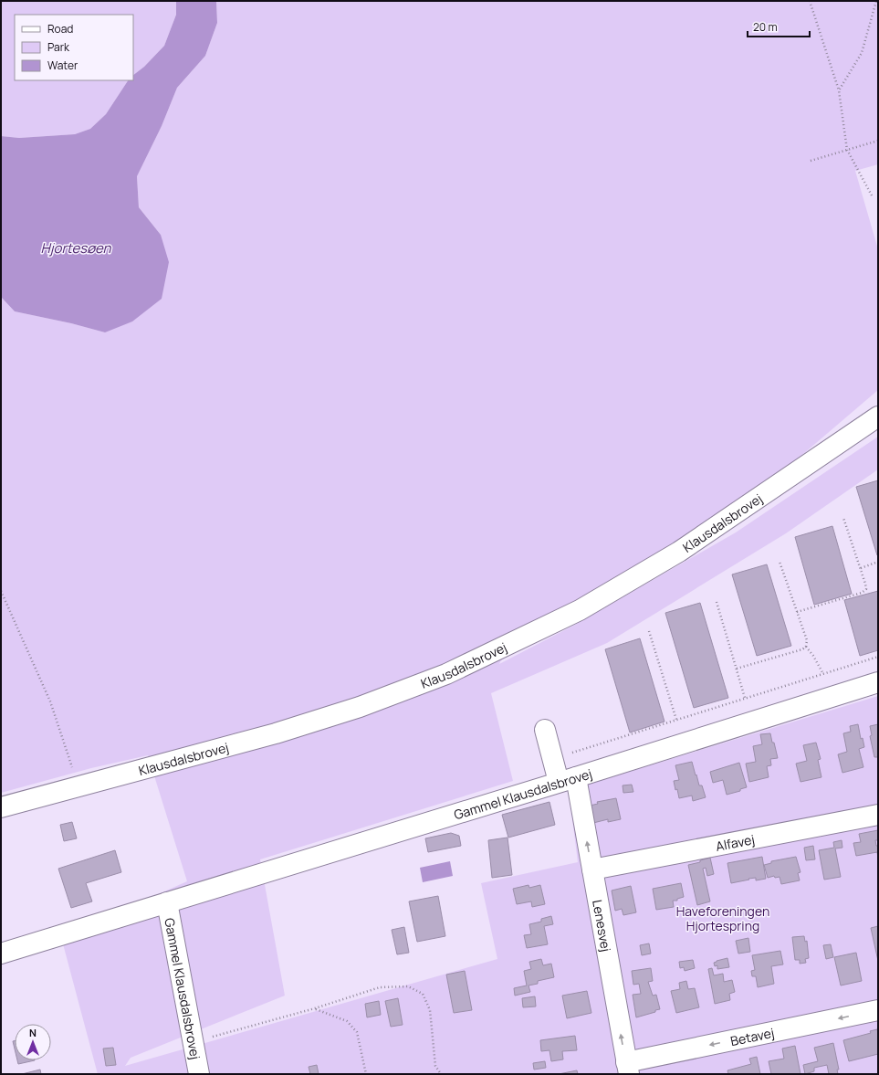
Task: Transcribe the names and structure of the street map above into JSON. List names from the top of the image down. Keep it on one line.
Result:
{"streets":{"street":["Klausdalsbrovej","Gammel Klausdalsbrovej","Alfavej","Lenesvej","Betavej"]},"crossings":[["Gammel Klausdalsbrovej","Lenesvej"],["Alfavej","Lenesvej"],["Lenesvej","Betavej"]],"one_way":["Lenesvej","Betavej"],"water":["Hjortesøen"],"parks":["Haveforeningen Hjortespring"],"legend":["Road","Park","Water"],"scale_bar":"20 m","north":"top"}
